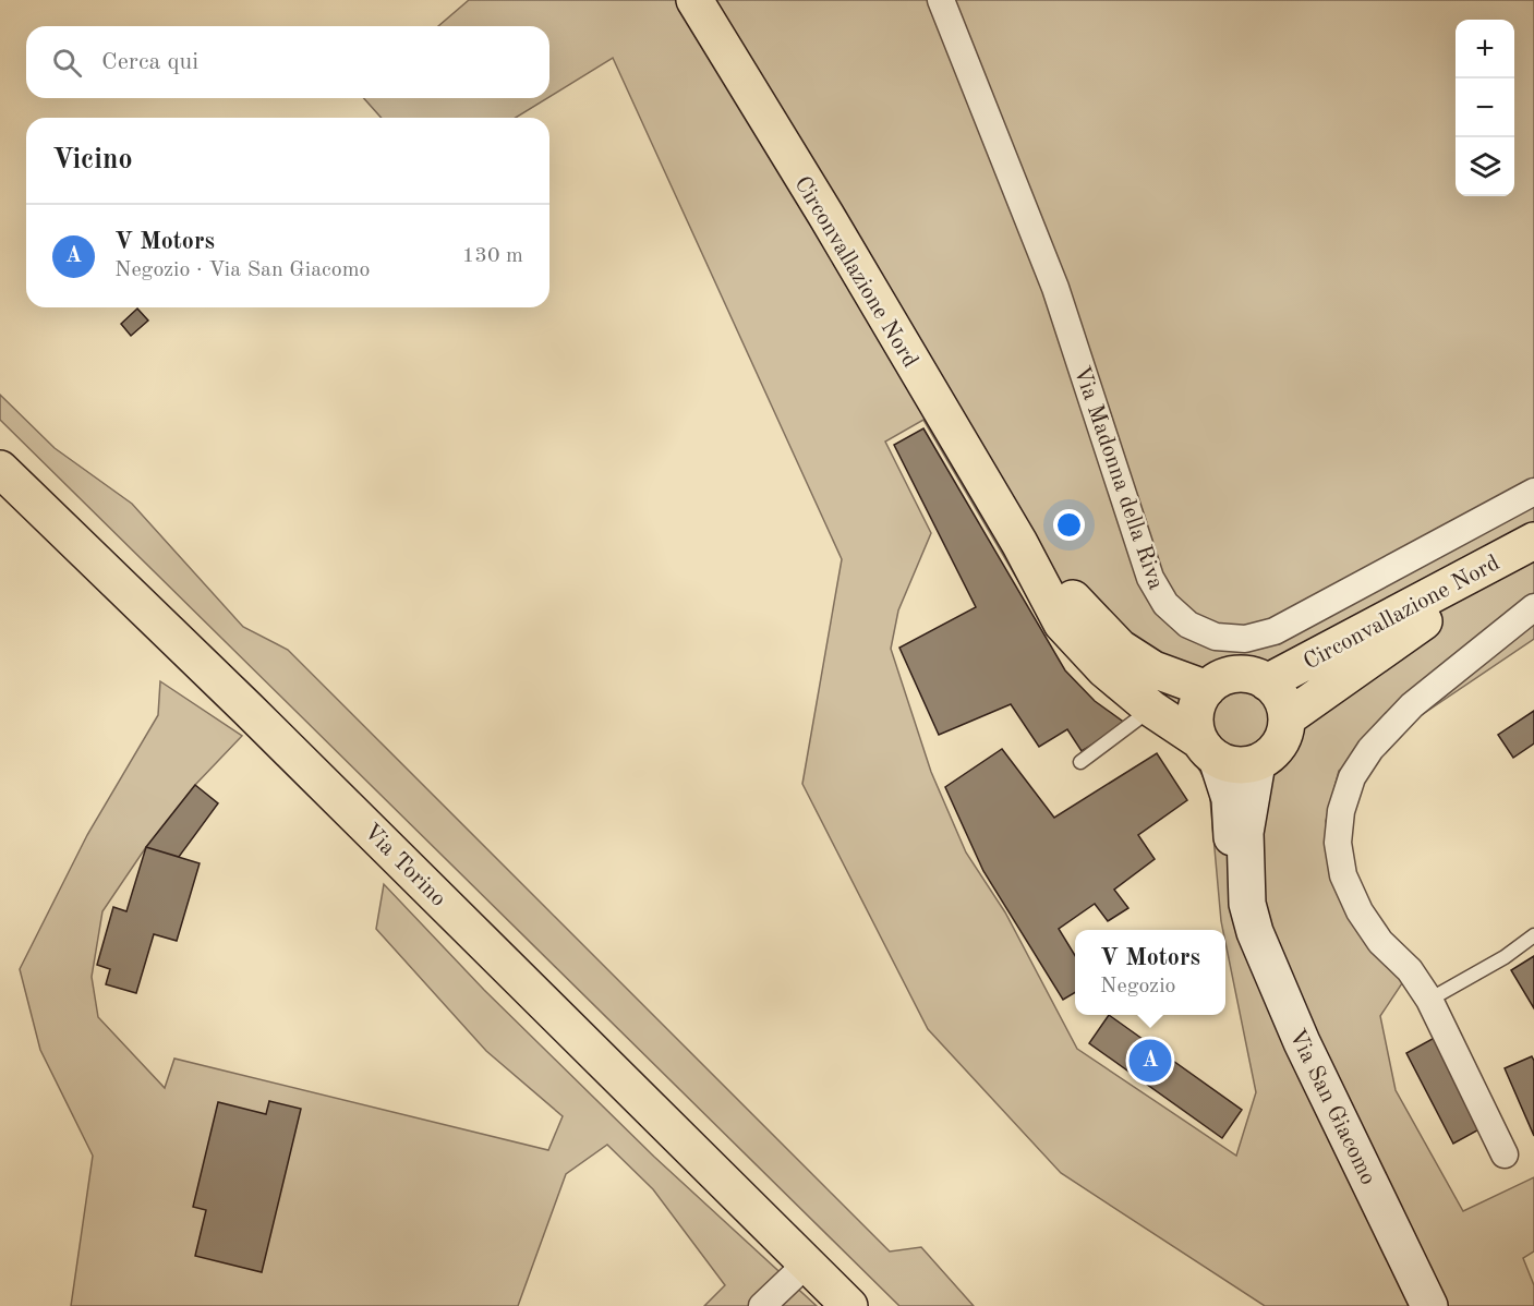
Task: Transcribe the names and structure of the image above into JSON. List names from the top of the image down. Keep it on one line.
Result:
{"streets":{"main road":["Circonvallazione Nord","Via Torino","Via San Giacomo"],"street":["Via Madonna della Riva"]},"crossings":[["Circonvallazione Nord","Via San Giacomo"]],"page":{"map_buttons":["+","−"],"search":"Cerca qui","heading":"Vicino","list":[{"mark":"A","name":"V Motors","note":"Negozio · Via San Giacomo","value":"130 m"}],"popup":["V Motors","Negozio"],"pins":"A"}}
